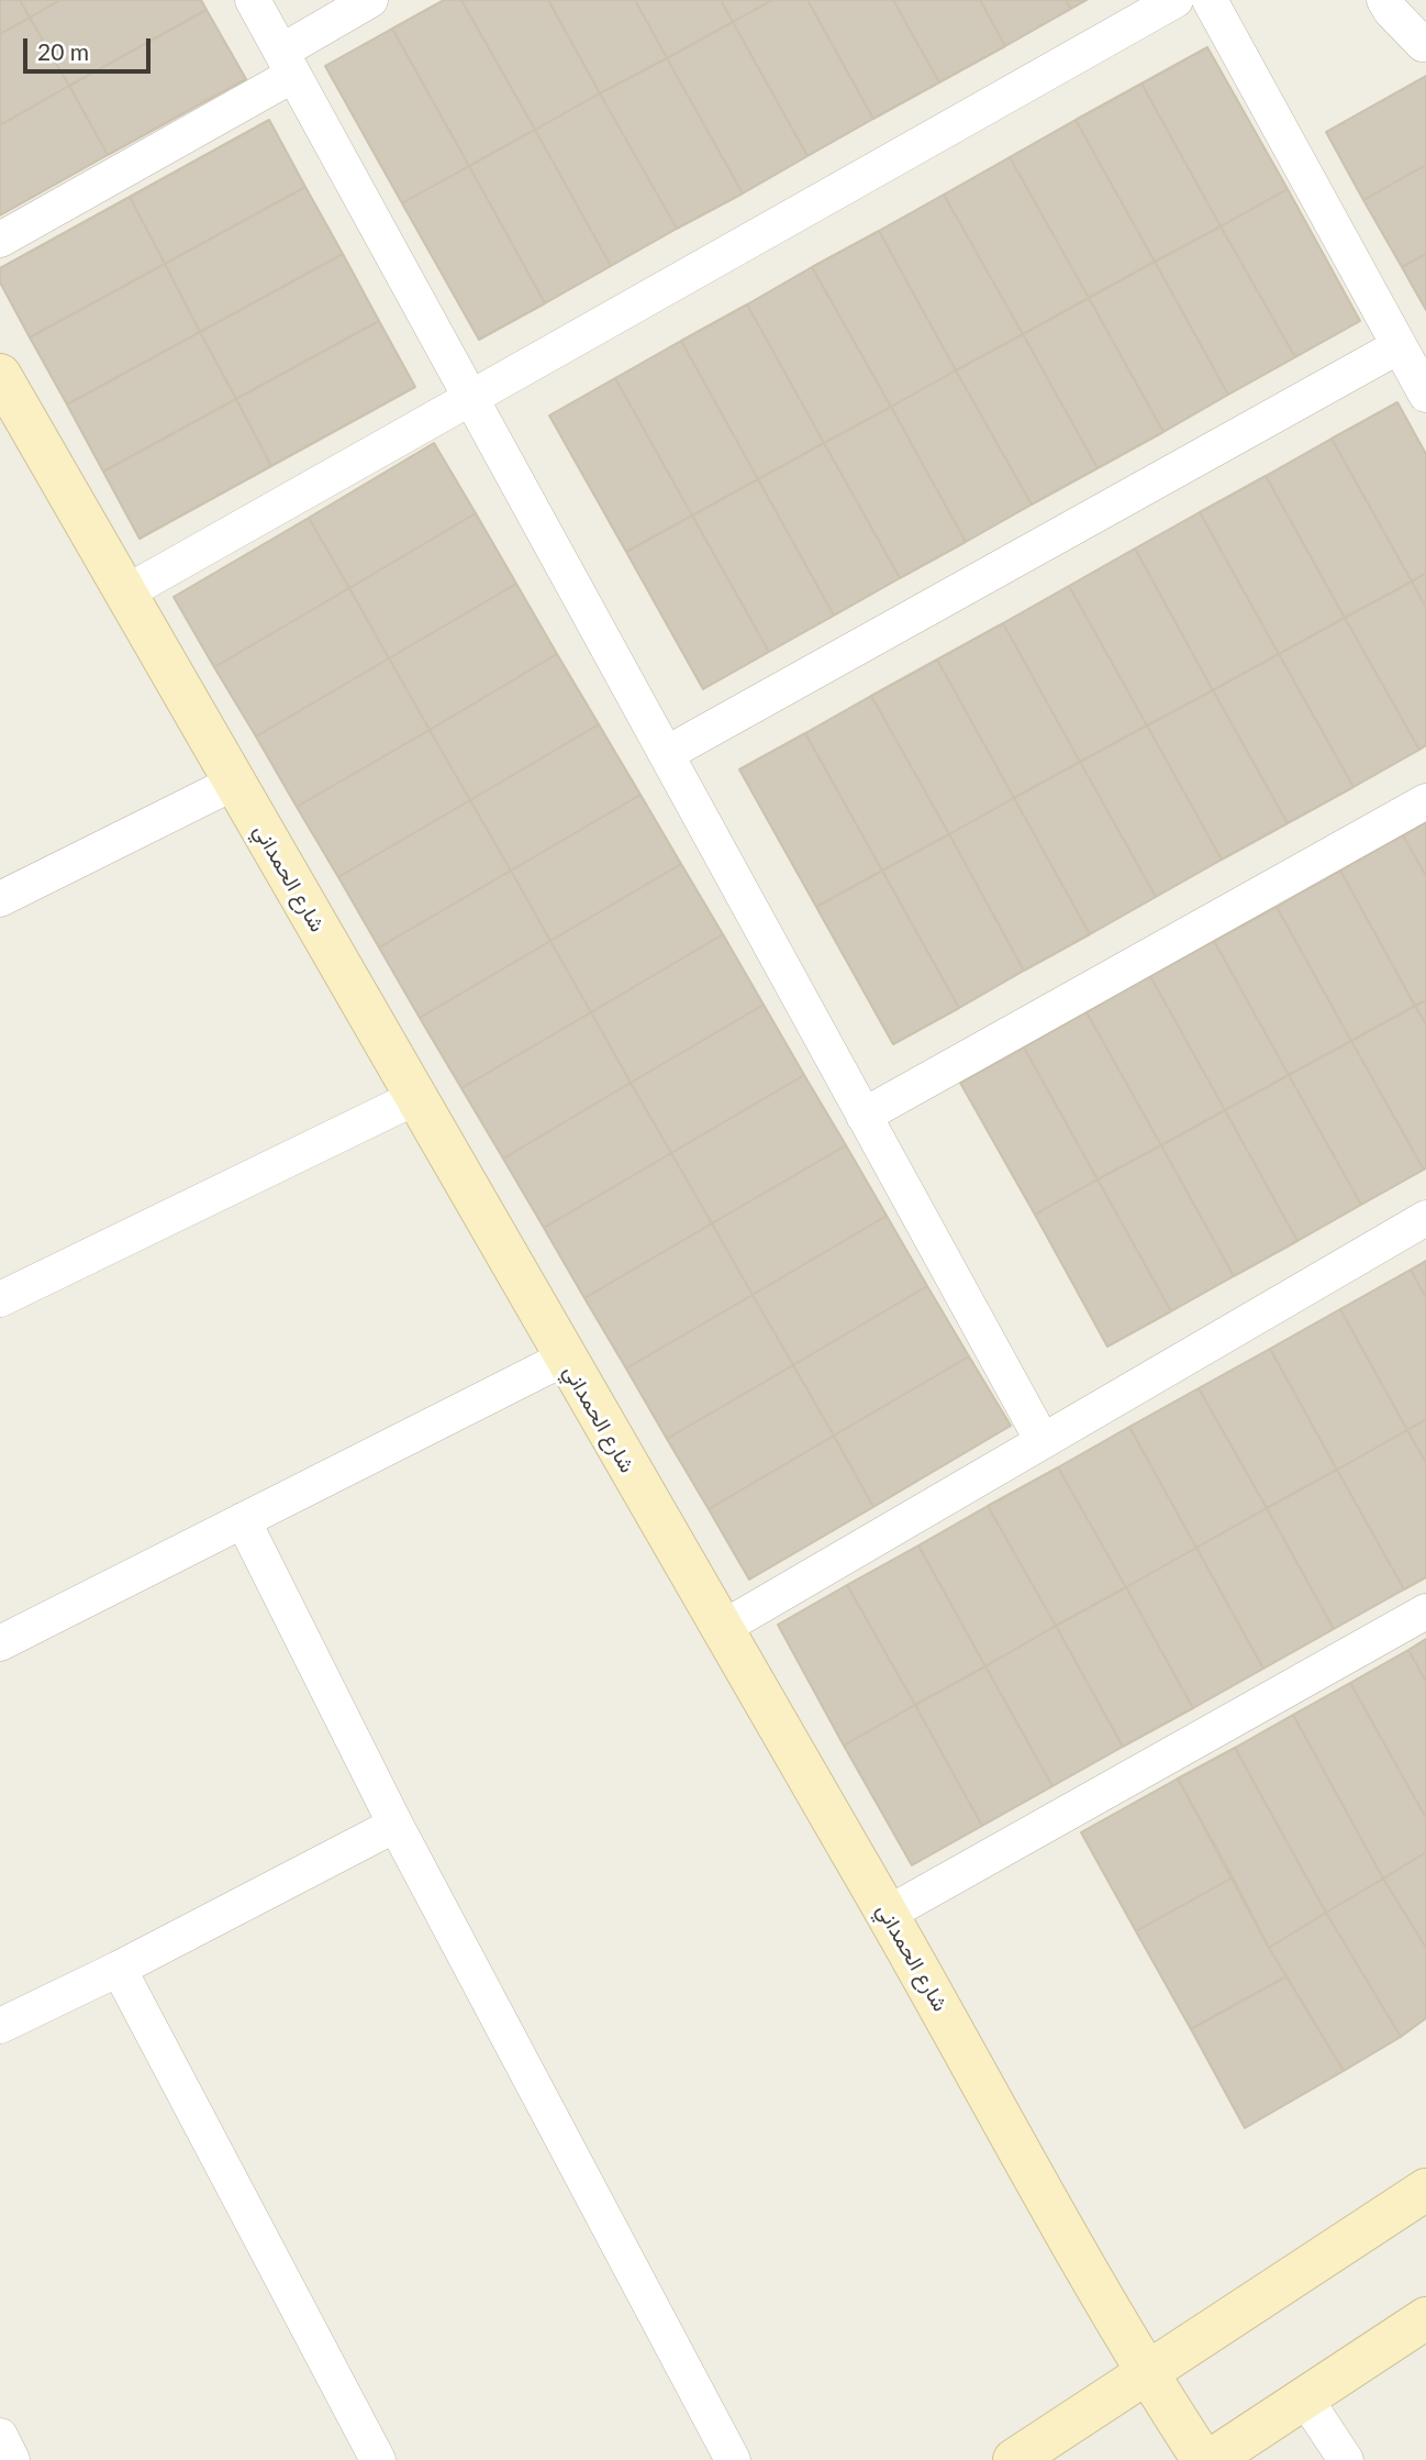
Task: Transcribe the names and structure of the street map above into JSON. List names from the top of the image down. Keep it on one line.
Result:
{"streets":{"street":["شارع الحمداني"]},"scale_bar":"20 m"}
